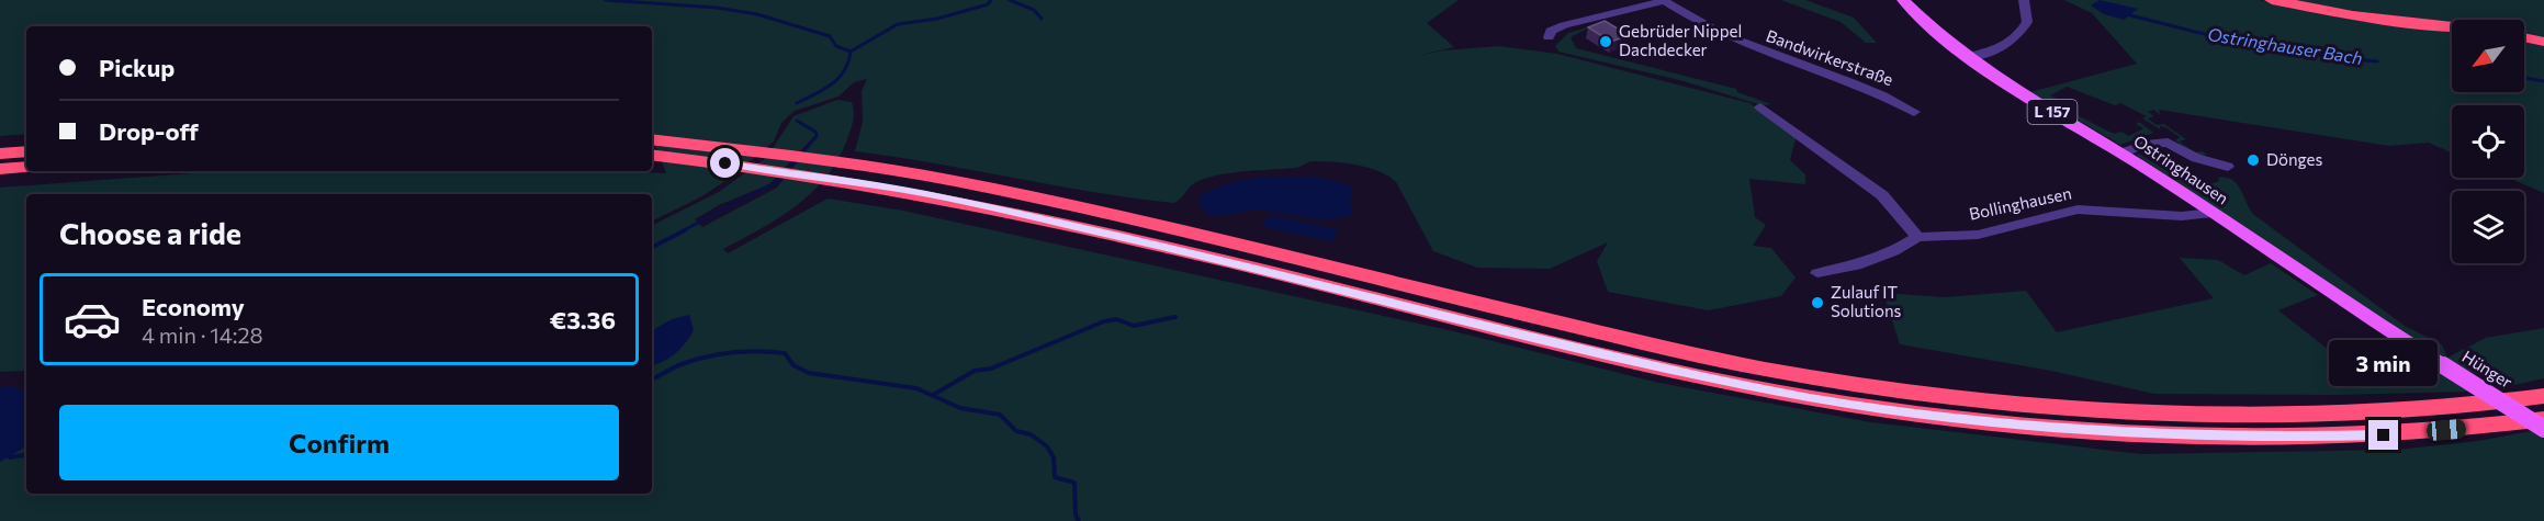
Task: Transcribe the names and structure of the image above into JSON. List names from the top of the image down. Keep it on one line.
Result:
{"streets":{"main road":["L 157","Ostringhausen","Hünger"],"street":["Bandwirkerstraße","Bollinghausen"]},"crossings":[["Ostringhausen","Bollinghausen"],["Ostringhausen","Hünger"]],"water":["Ostringhauser Bach"],"places":["Gebrüder Nippel Dachdecker","Dönges","Zulauf IT Solutions"],"north":"bottom left","page":{"banner":["Pickup","Drop-off"],"heading":"Choose a ride","list":[{"name":"Economy","note":"4 min · 14:28","value":"€3.36"}],"bubble":"3 min","buttons":"Confirm"}}
